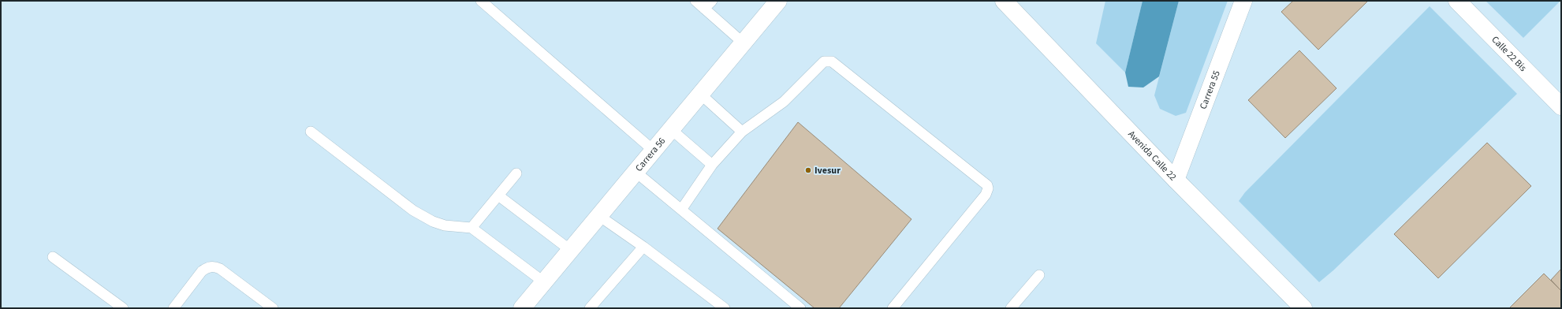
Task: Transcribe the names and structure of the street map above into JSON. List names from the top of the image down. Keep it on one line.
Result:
{"streets":{"street":["Calle 22 Bis","Carrera 55","Carrera 56","Avenida Calle 22"]},"crossings":[["Carrera 55","Avenida Calle 22"]],"places":["Ivesur"]}
